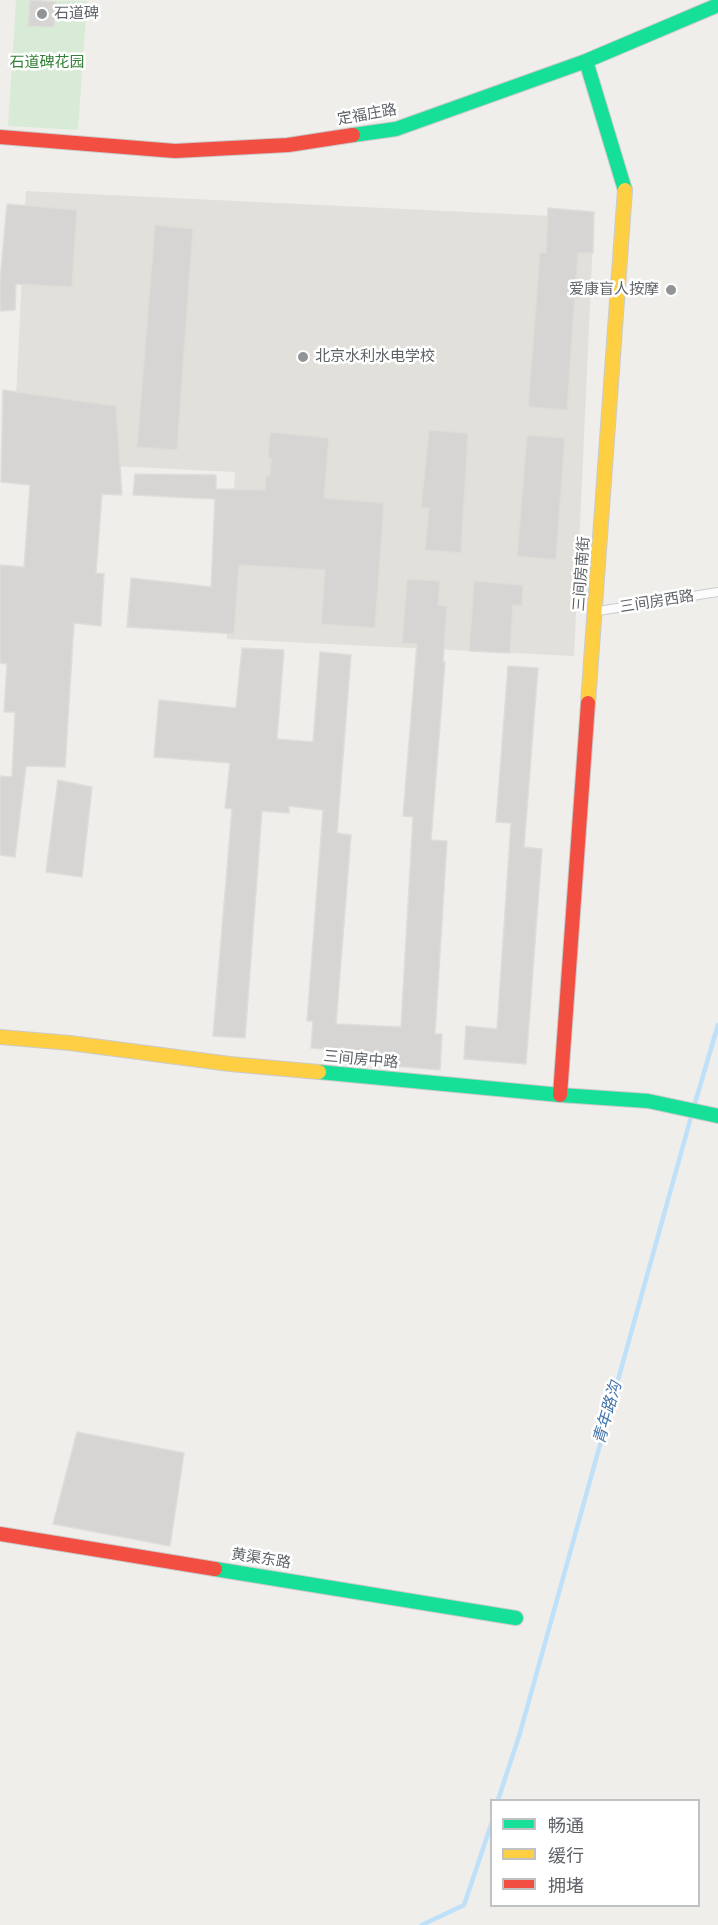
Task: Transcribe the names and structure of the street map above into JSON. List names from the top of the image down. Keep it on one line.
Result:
{"streets":{"street":["定福庄路","三间房南街","三间房中路","黄渠东路"],"lane":["三间房西路"]},"crossings":[["定福庄路","三间房南街"],["三间房南街","三间房西路"],["三间房南街","三间房中路"]],"water":["青年路沟"],"parks":["石道碑花园"],"places":["石道碑","爱康盲人按摩","北京水利水电学校"],"legend":["畅通","缓行","拥堵"]}
